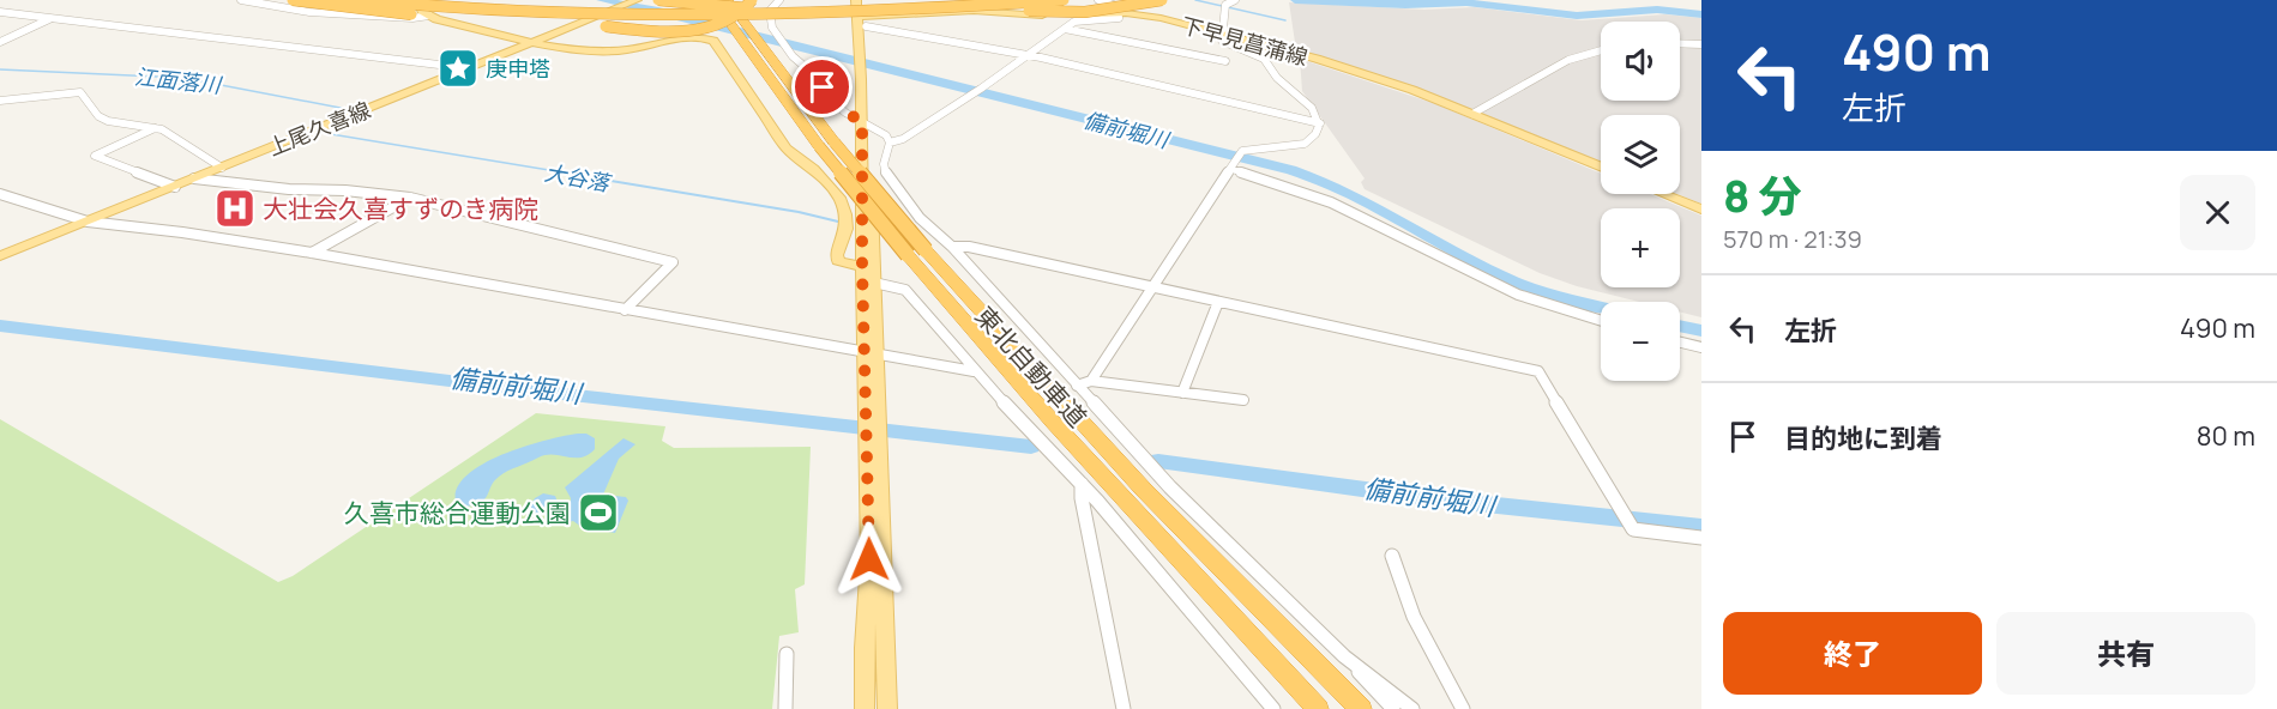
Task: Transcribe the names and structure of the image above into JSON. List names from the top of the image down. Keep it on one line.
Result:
{"streets":{"highway":["東北自動車道"],"main road":["下早見菖蒲線","上尾久喜線"]},"water":["江面落川","備前堀川","大谷落","備前前堀川"],"places":{"place":["庚申塔"],"hospital":["大壮会久喜すずのき病院"],"sports":["久喜市総合運動公園"]},"page":{"turn":["490 m","左折"],"map_buttons":["+","−"],"heading":["8 分","570 m · 21:39"],"list":[{"name":"左折","value":"490 m"},{"name":"目的地に到着","value":"80 m"}],"buttons":["終了","共有"]}}
